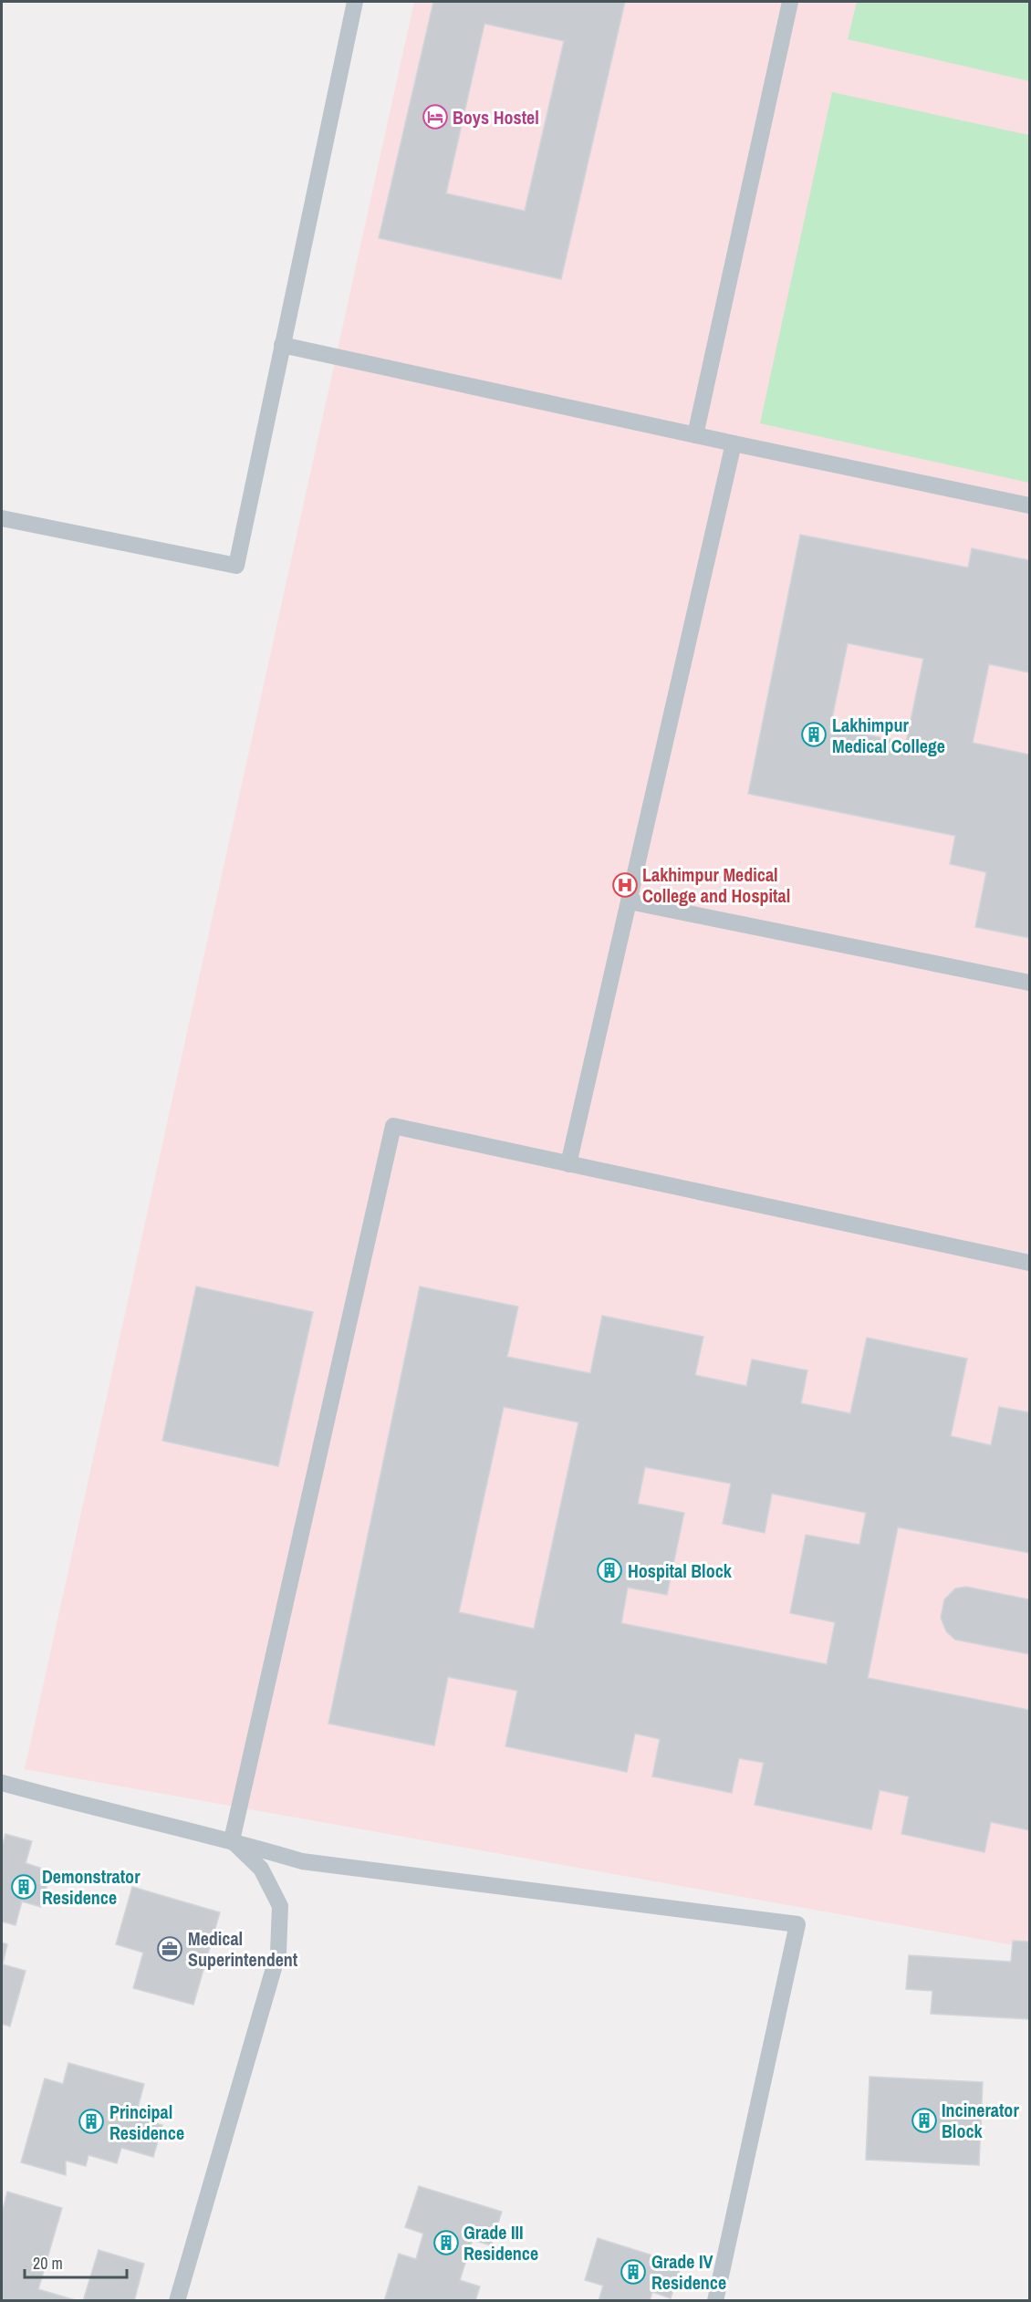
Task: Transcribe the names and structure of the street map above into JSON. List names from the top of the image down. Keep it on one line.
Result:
{"places":{"hotel":["Boys Hostel"],"building":["Lakhimpur Medical College","Hospital Block","Demonstrator Residence","Incinerator Block","Principal Residence","Grade III Residence","Grade IV Residence"],"hospital":["Lakhimpur Medical College and Hospital"],"office":["Medical Superintendent"]},"scale_bar":"20 m"}
